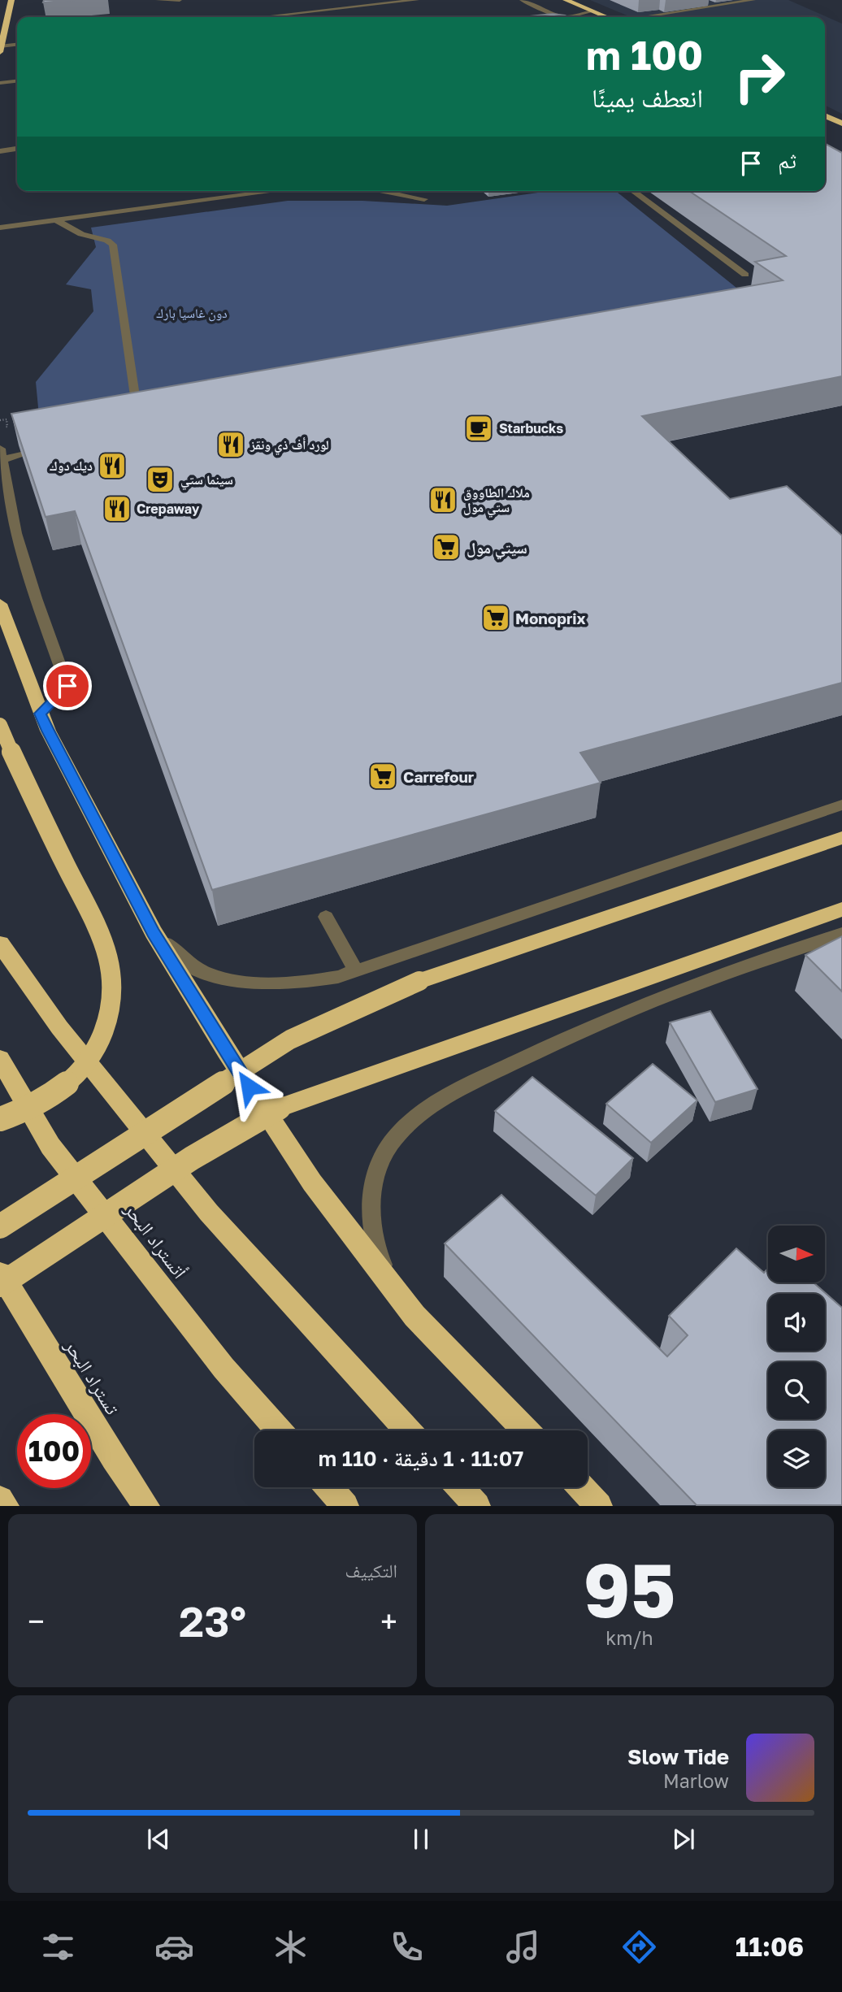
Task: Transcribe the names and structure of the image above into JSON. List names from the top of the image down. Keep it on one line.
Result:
{"streets":{"highway":["أتستراد البحر","تستراد البحر"]},"parks":["دون غاسيا بارك"],"places":{"cafe":["Starbucks"],"restaurant":["لورد أف ذي ونقز","ديك دوك","ملاك الطاووق ستي مول","Crepaway"],"theatre":["سينما ستي"],"supermarket":["سيتي مول","Monoprix","Carrefour"]},"north":"right","page":{"turn":["100 m","انعطف يمينًا"],"then":"ثم","limit":"100","trip":"11:07 · 1 دقيقة · 110 m","tile":[["95","km/h"],"التكييف"],"heat":["−","23°","+"],"song":["Slow Tide","Marlow"],"tabs":"11:06"}}
